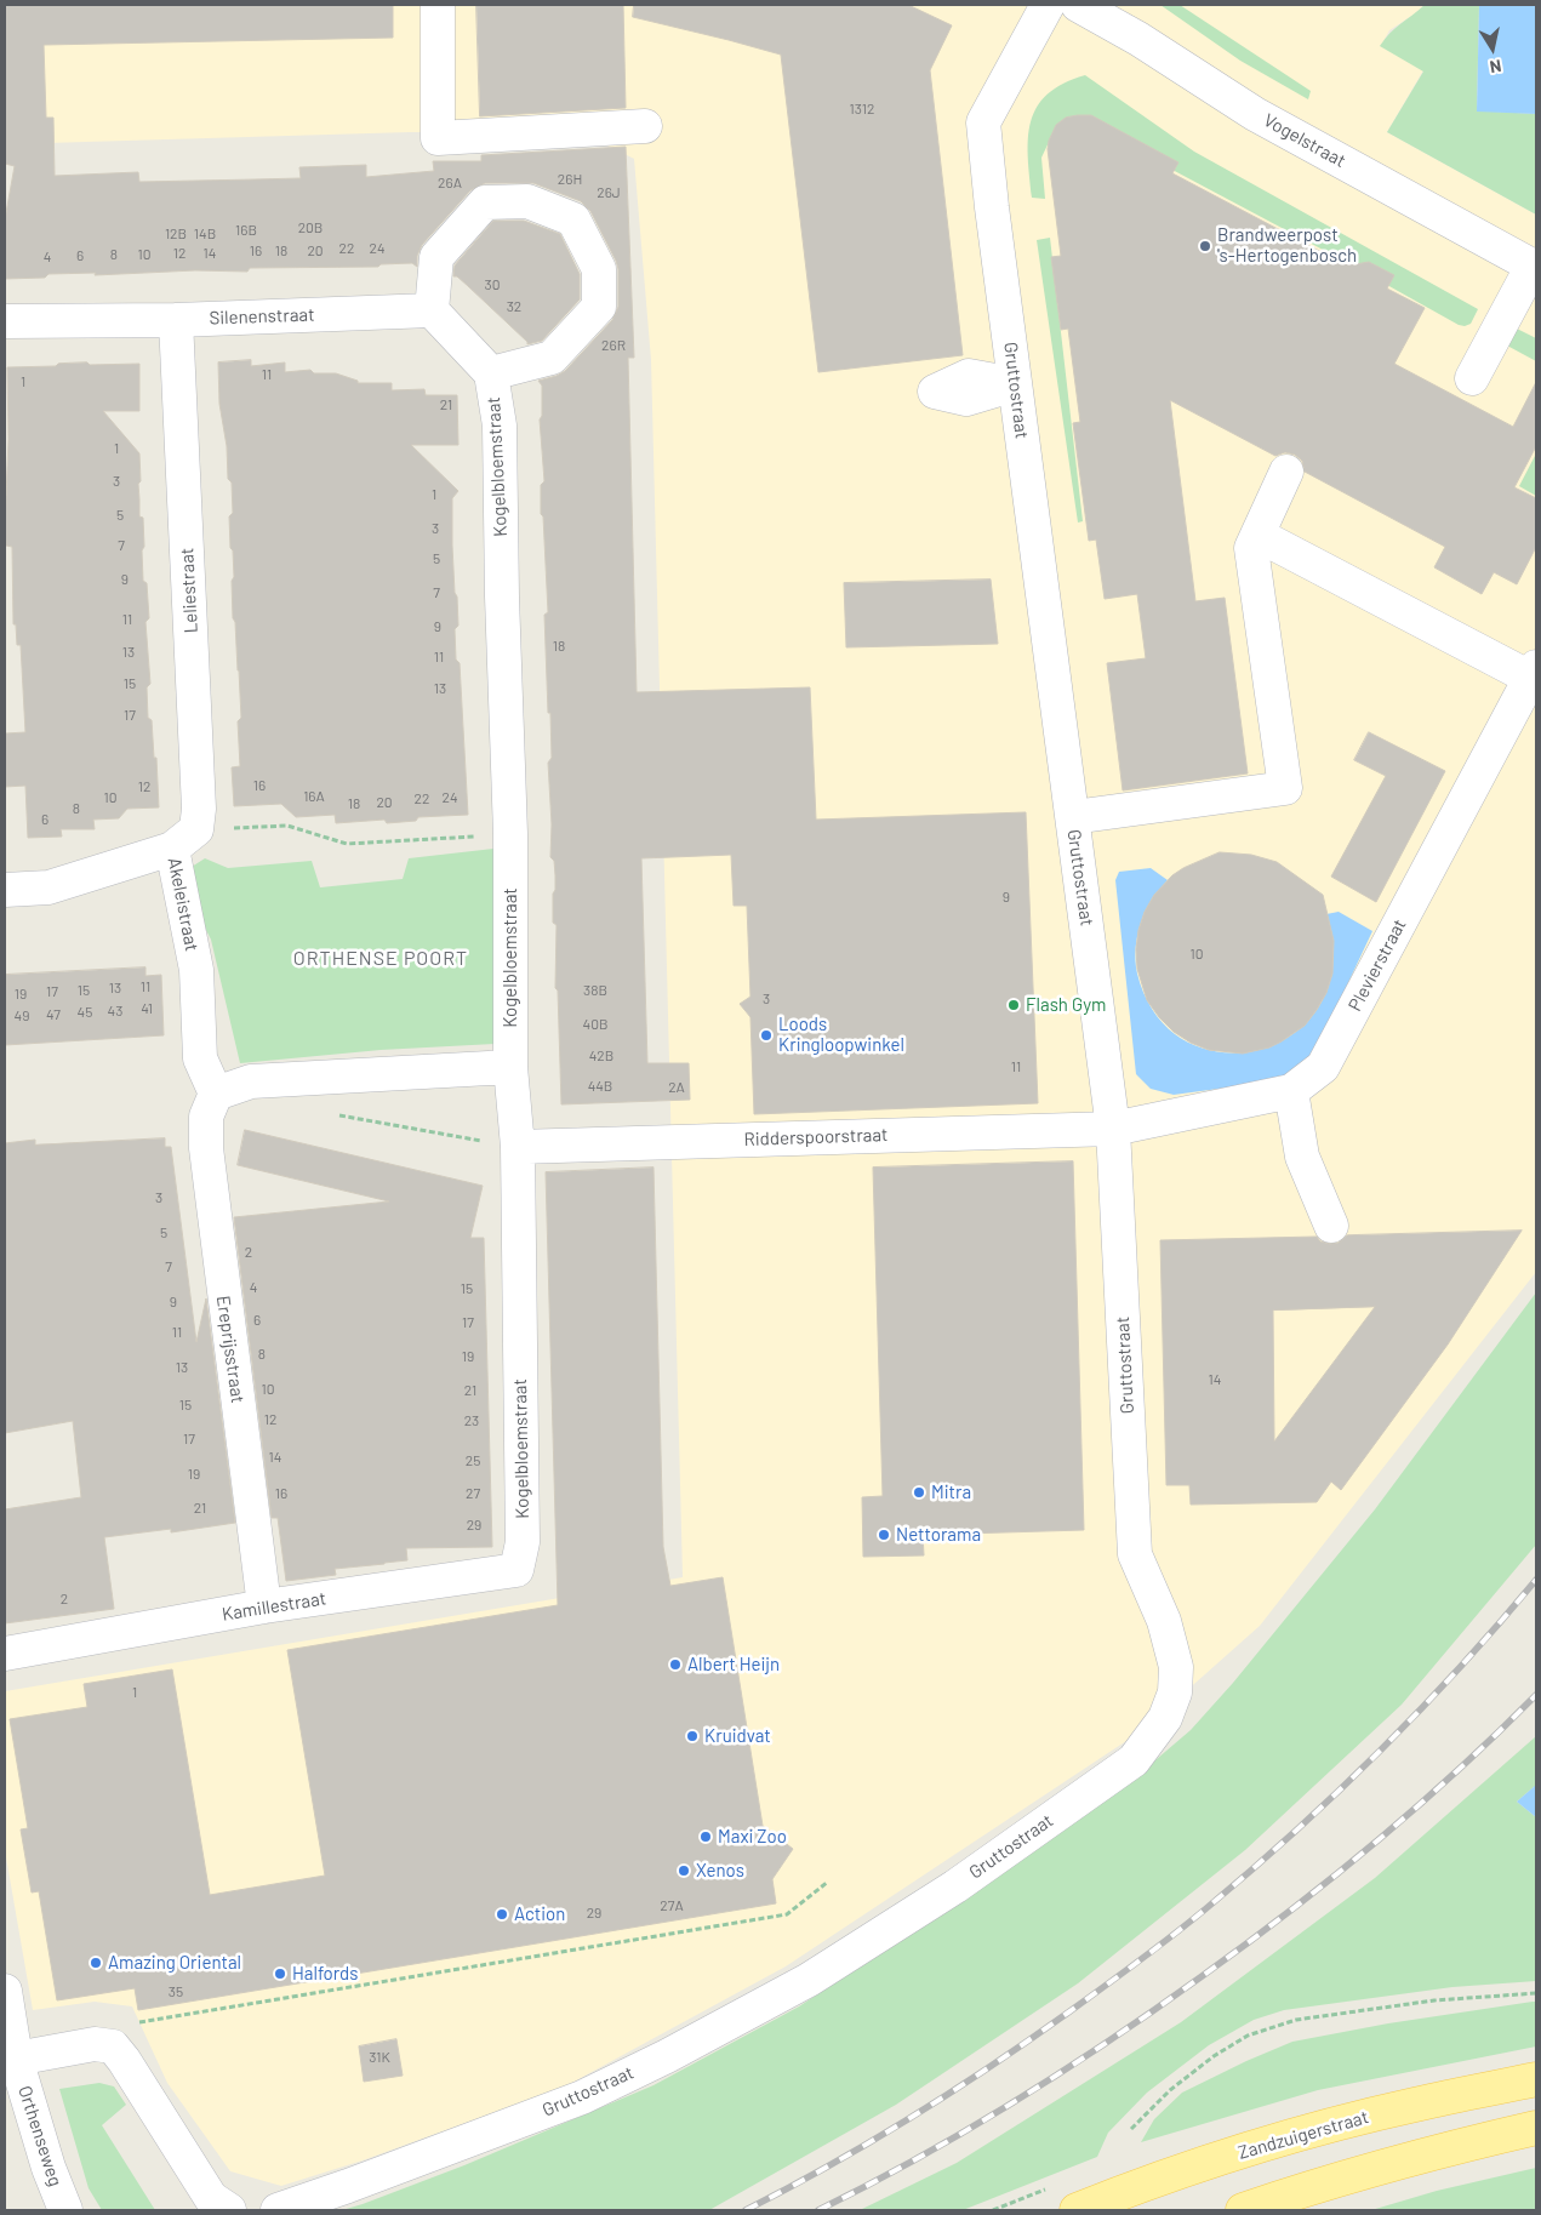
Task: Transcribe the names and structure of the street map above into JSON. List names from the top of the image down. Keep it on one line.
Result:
{"streets":{"main road":["Zandzuigerstraat"],"street":["Vogelstraat","Silenenstraat","Gruttostraat","Kogelbloemstraat","Leliestraat","Akeleistraat","Plevierstraat","Ridderspoorstraat","Ereprijsstraat","Kamillestraat","Orthenseweg"]},"crossings":[["Silenenstraat","Kogelbloemstraat"],["Silenenstraat","Leliestraat"],["Gruttostraat","Plevierstraat"],["Gruttostraat","Ridderspoorstraat"],["Kogelbloemstraat","Ridderspoorstraat"],["Kogelbloemstraat","Kamillestraat"],["Leliestraat","Akeleistraat"],["Akeleistraat","Ereprijsstraat"],["Plevierstraat","Ridderspoorstraat"],["Ereprijsstraat","Kamillestraat"]],"districts":["ORTHENSE POORT"],"places":["Brandweerpost 's-Hertogenbosch","Flash Gym","Loods Kringloopwinkel","Mitra","Nettorama","Albert Heijn","Kruidvat","Maxi Zoo","Xenos","Action","Amazing Oriental","Halfords"],"house_numbers":["1312","26H","26A","26J","20B","16B","12B","14B","22","24","16","18","20","12","14","8","10","6","4","30","32","26R","11","1","21","1","3","1","5","3","7","5","9","7","11","9","18","13","11","15","13","17","16","12","16A","10","24","22","20","18","8","6","9","10","11","13","15","38B","17","19","3","41","43","45","47","49","40B","42B","11","44B","2A","3","5","2","7","4","15","9","6","17","11","8","19","13","14","10","21","15","12","23","17","14","25","19","16","27","21","29","2","1","27A","29","35","31K"],"north":"bottom"}
